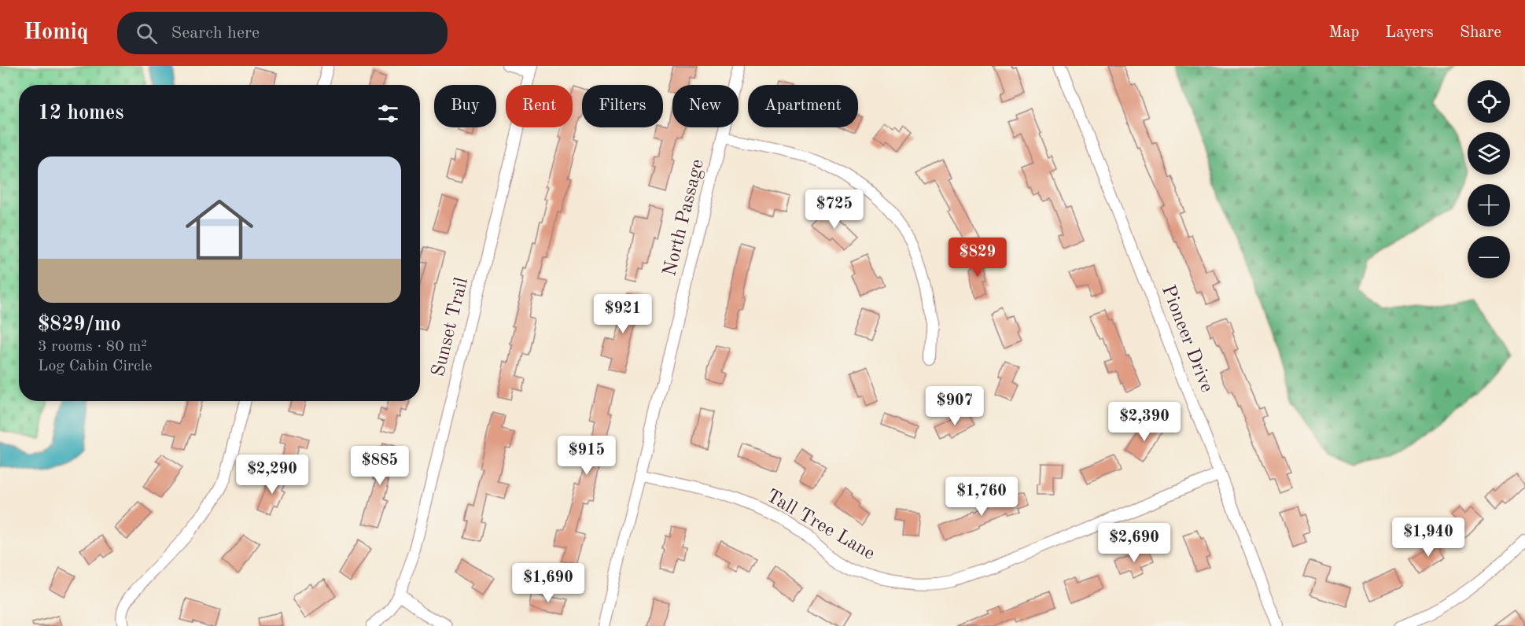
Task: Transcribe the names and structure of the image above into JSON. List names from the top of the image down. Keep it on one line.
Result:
{"streets":{"street":["North Passage","Sunset Trail","Pioneer Drive","Tall Tree Lane"]},"crossings":[["North Passage","Tall Tree Lane"],["Pioneer Drive","Tall Tree Lane"]],"page":{"header":"Homiq","search":"Search here","nav":["Map","Layers","Share"],"map_buttons":["+","−"],"chip":["Buy","Rent","Filters","New","Apartment"],"heading":"12 homes","list":[{"name":"$829/mo","note":"3 rooms · 80 m² · Log Cabin Circle"}],"price":["$725","$829","$921","$907","$2,390","$915","$885","$2,290","$1,760","$1,940","$2,690","$1,690"]}}
